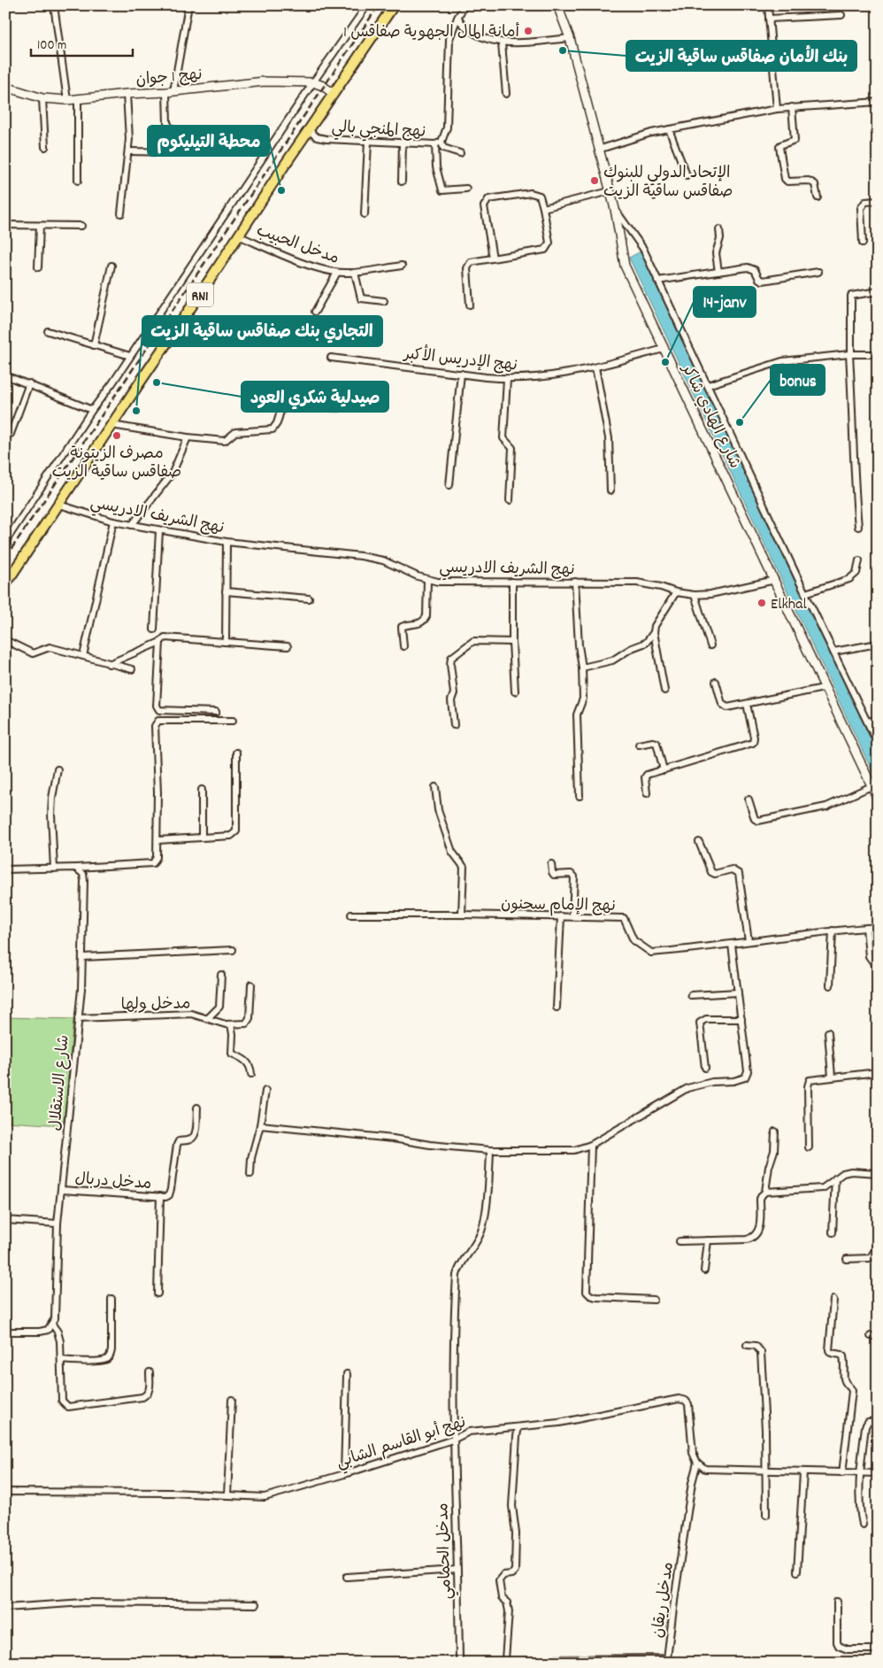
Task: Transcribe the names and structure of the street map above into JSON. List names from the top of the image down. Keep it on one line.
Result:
{"streets":{"main road":["نهج 1 جوان","RN1","شارع الهادي شاكر"],"street":["نهج المنجي بالي","مدخل الحبيب","نهج الإدريس الأكبر","نهج الشريف الادريسي","نهج الإمام سحنون","مدخل ولها","شارع الاستقلال","مدخل دربال","نهج أبو القاسم الشابي","مدخل الحمامي","مدخل ريقان"]},"crossings":[["نهج 1 جوان","RN1"],["نهج المنجي بالي","RN1"],["مدخل الحبيب","RN1"],["RN1","نهج الشريف الادريسي"],["نهج الإدريس الأكبر","شارع الهادي شاكر"],["شارع الهادي شاكر","نهج الشريف الادريسي"],["مدخل ولها","شارع الاستقلال"],["شارع الاستقلال","مدخل دربال"],["نهج أبو القاسم الشابي","مدخل الحمامي"],["نهج أبو القاسم الشابي","مدخل ريقان"]],"places":["أمانة المال الجهوية صفاقس 1","بنك الأمان صفاقس ساقية الزيت","الإتحاد الدولي للبنوك صفاقس ساقية الزيت","محطة التيليكوم","14-janv","صيدلية شكري العود","التجاري بنك صفاقس ساقية الزيت","bonus","مصرف الزيتونة صفاقس ساقية الزيت","Elkhal"],"scale_bar":"100 m"}
